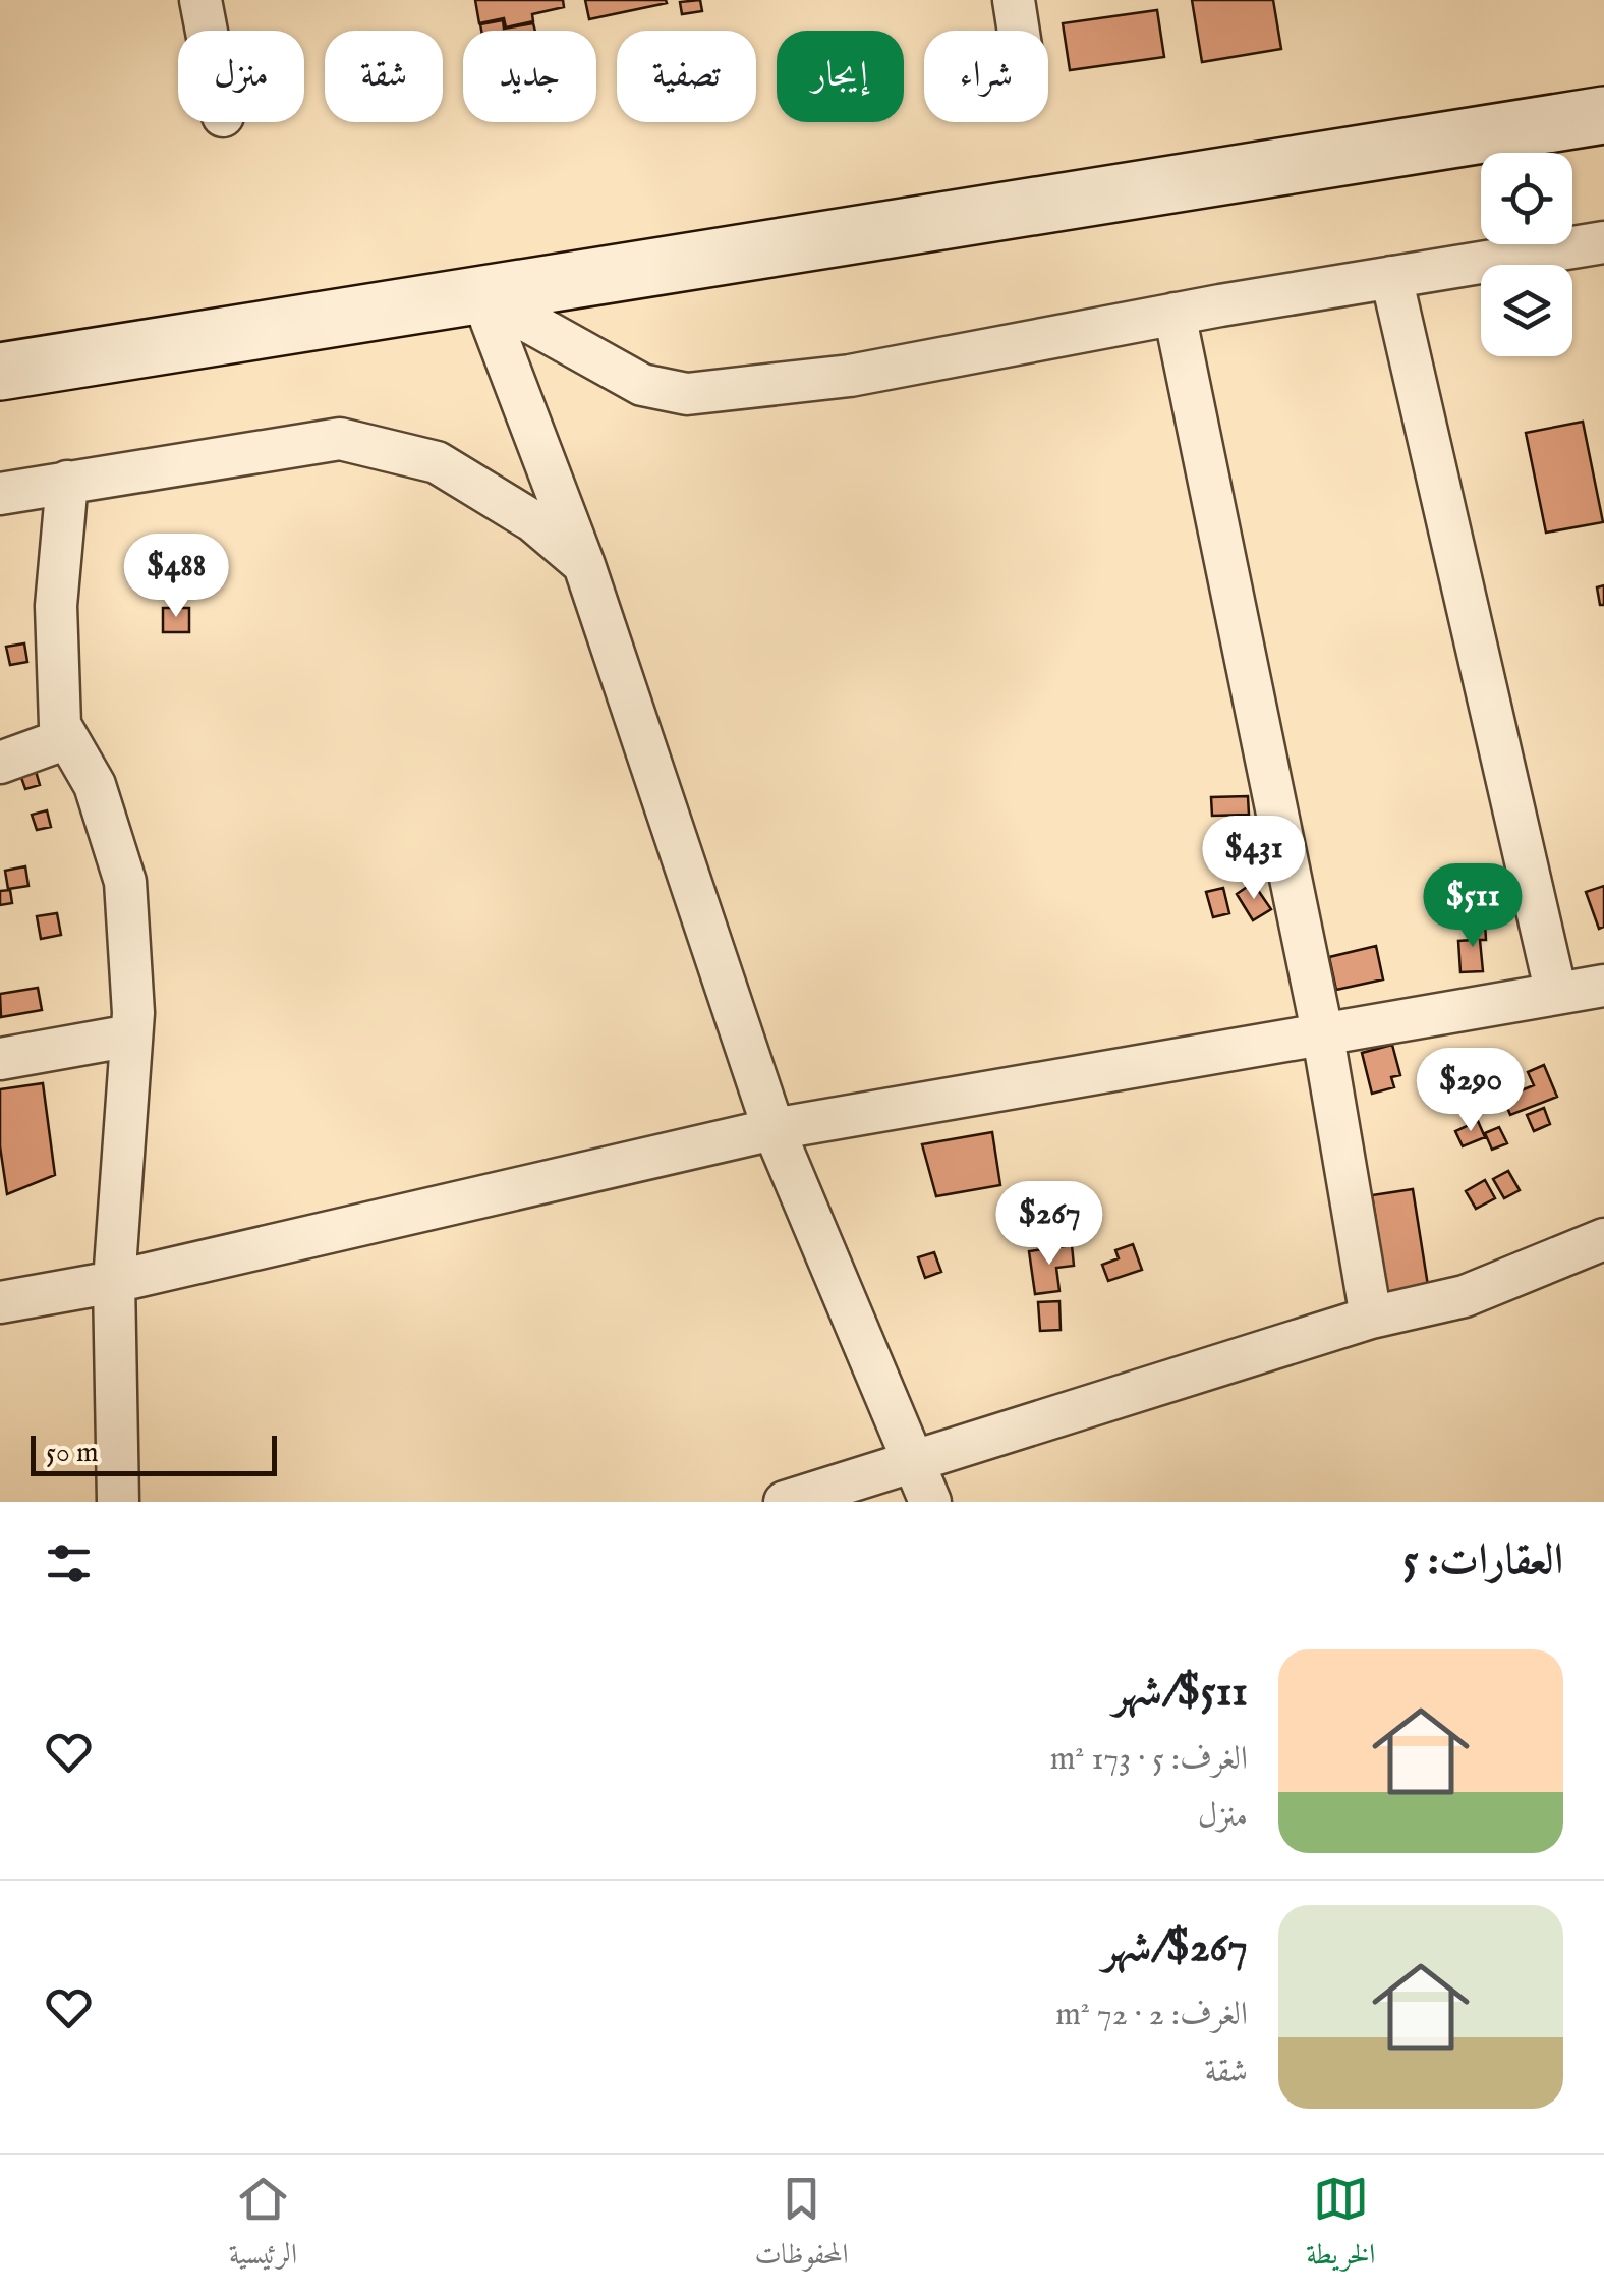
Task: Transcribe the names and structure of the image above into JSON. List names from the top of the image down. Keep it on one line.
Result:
{"scale_bar":"50 m","page":{"chip":["شراء","إيجار","تصفية","جديد","شقة","منزل"],"price":["$488","$431","$511","$290","$267"],"scale":"50 m","heading":"العقارات: 5","list":[{"name":"$511/شهر","note":"الغرف: 5 · 173 m² · منزل"},{"name":"$267/شهر","note":"الغرف: 2 · 72 m² · شقة"}],"tabs":["الخريطة","المحفوظات","الرئيسية"]}}
